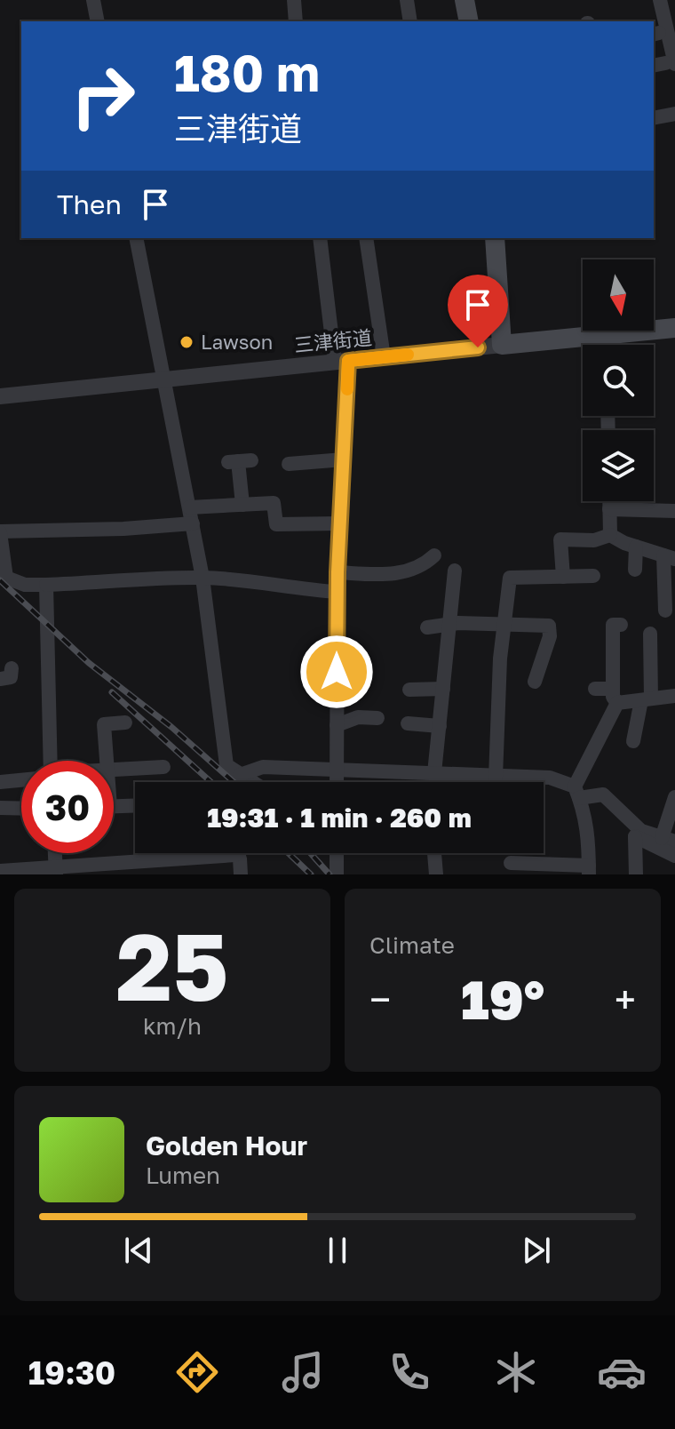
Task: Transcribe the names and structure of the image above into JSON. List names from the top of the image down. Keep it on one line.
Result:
{"streets":{"street":["三津街道"]},"places":["Lawson"],"north":"bottom","page":{"turn":["180 m","三津街道"],"then":"Then","limit":"30","trip":"19:31 · 1 min · 260 m","tile":[["25","km/h"],"Climate"],"heat":["−","19°","+"],"song":["Golden Hour","Lumen"],"tabs":"19:30"}}
